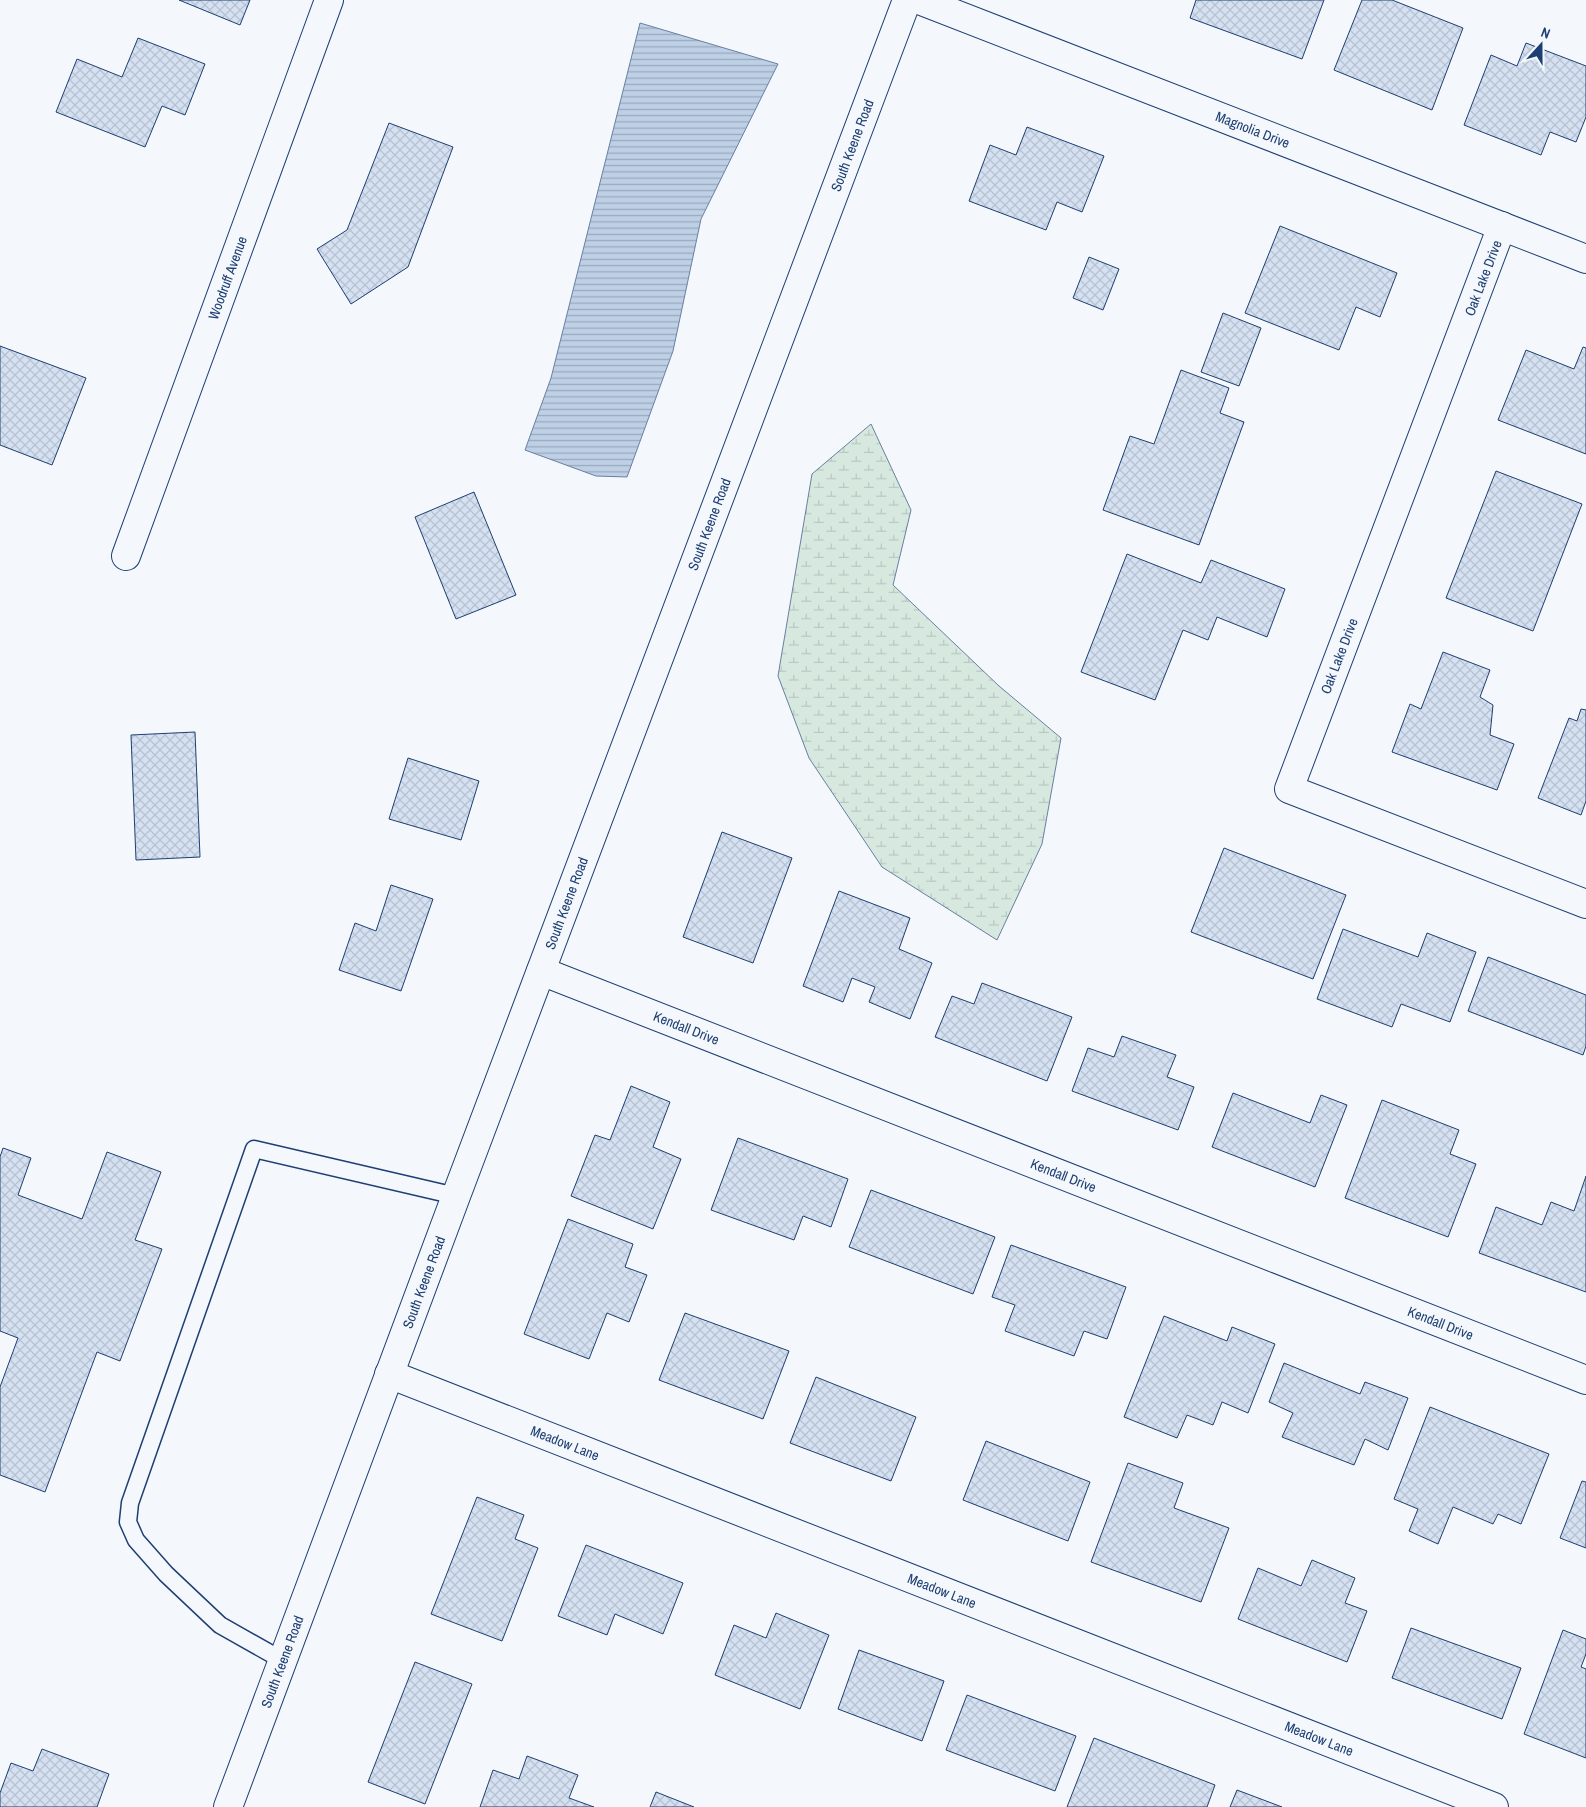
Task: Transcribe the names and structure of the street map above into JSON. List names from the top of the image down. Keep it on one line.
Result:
{"streets":{"street":["Magnolia Drive","South Keene Road","Woodruff Avenue","Oak Lake Drive","Kendall Drive","Meadow Lane"]},"crossings":[["Magnolia Drive","Oak Lake Drive"],["South Keene Road","Kendall Drive"],["South Keene Road","Meadow Lane"]],"north":"top"}
